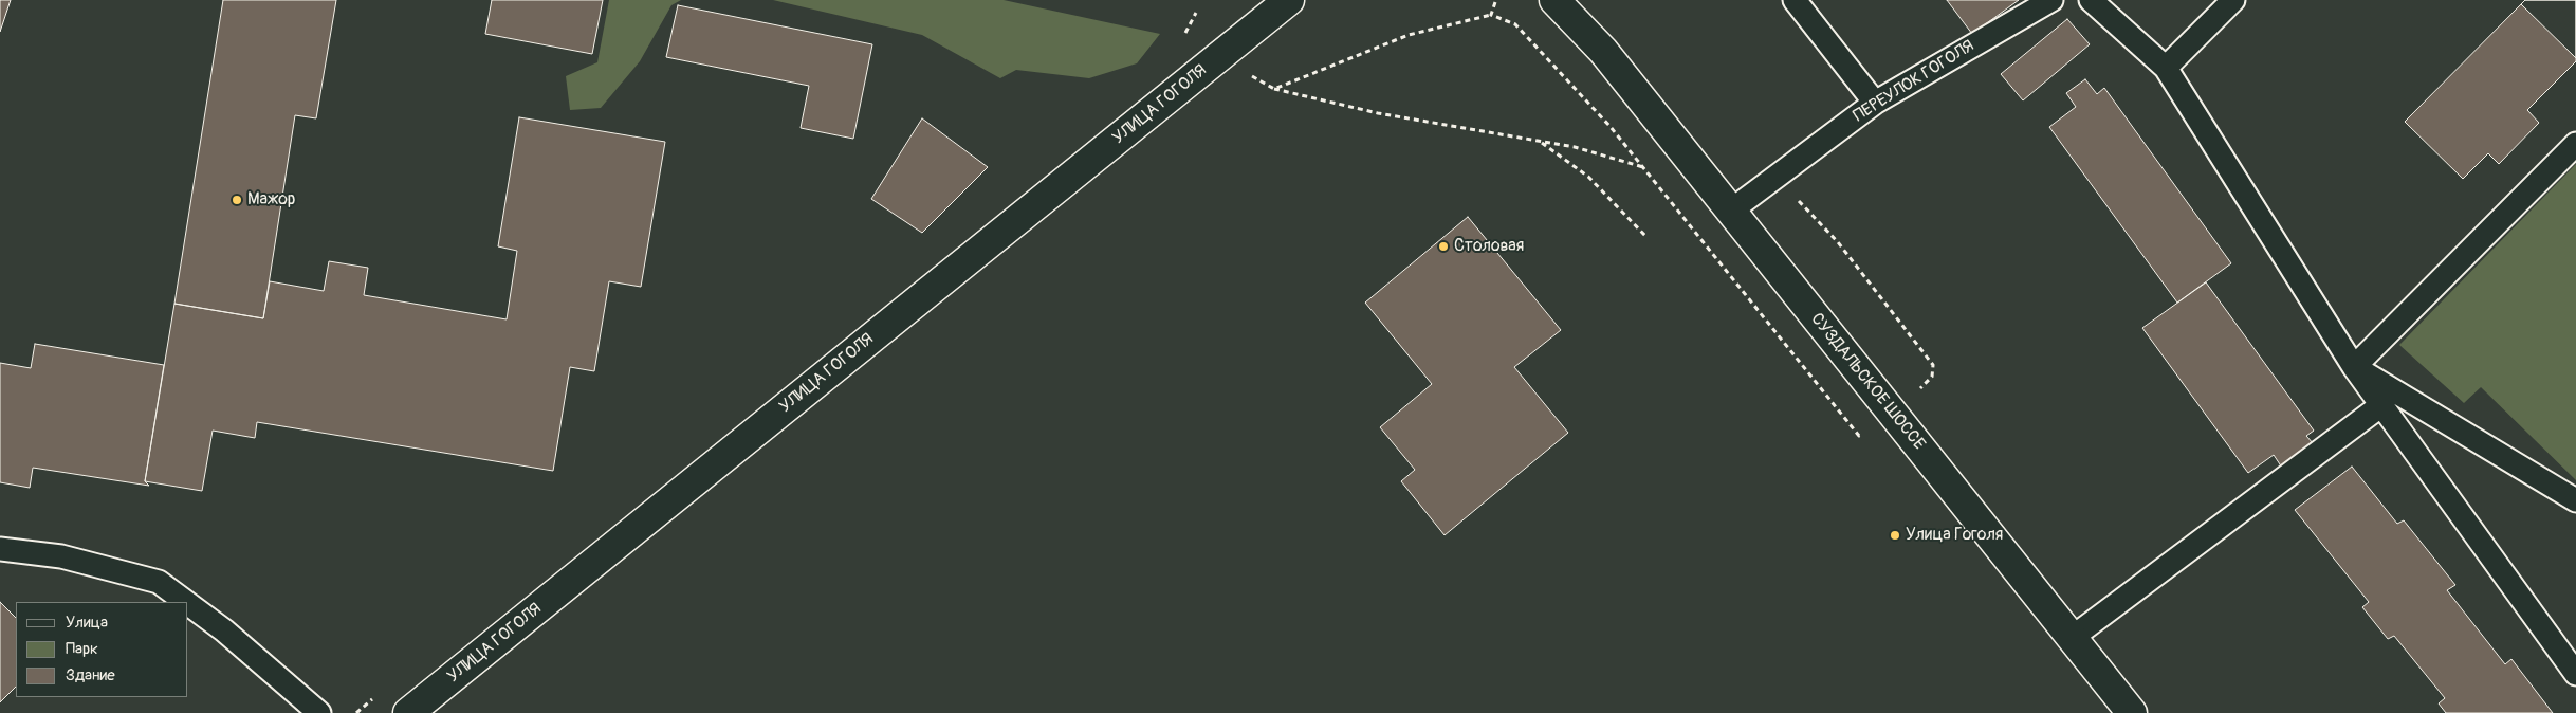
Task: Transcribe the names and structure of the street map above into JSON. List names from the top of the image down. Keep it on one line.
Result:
{"streets":{"street":["УЛИЦА ГОГОЛЯ","СУЗДАЛЬСКОЕ ШОССЕ"],"lane":["ПЕРЕУЛОК ГОГОЛЯ"]},"crossings":[["ПЕРЕУЛОК ГОГОЛЯ","СУЗДАЛЬСКОЕ ШОССЕ"]],"places":["Мажор","Столовая","Улица Гоголя"],"legend":["Улица","Парк","Здание"]}
